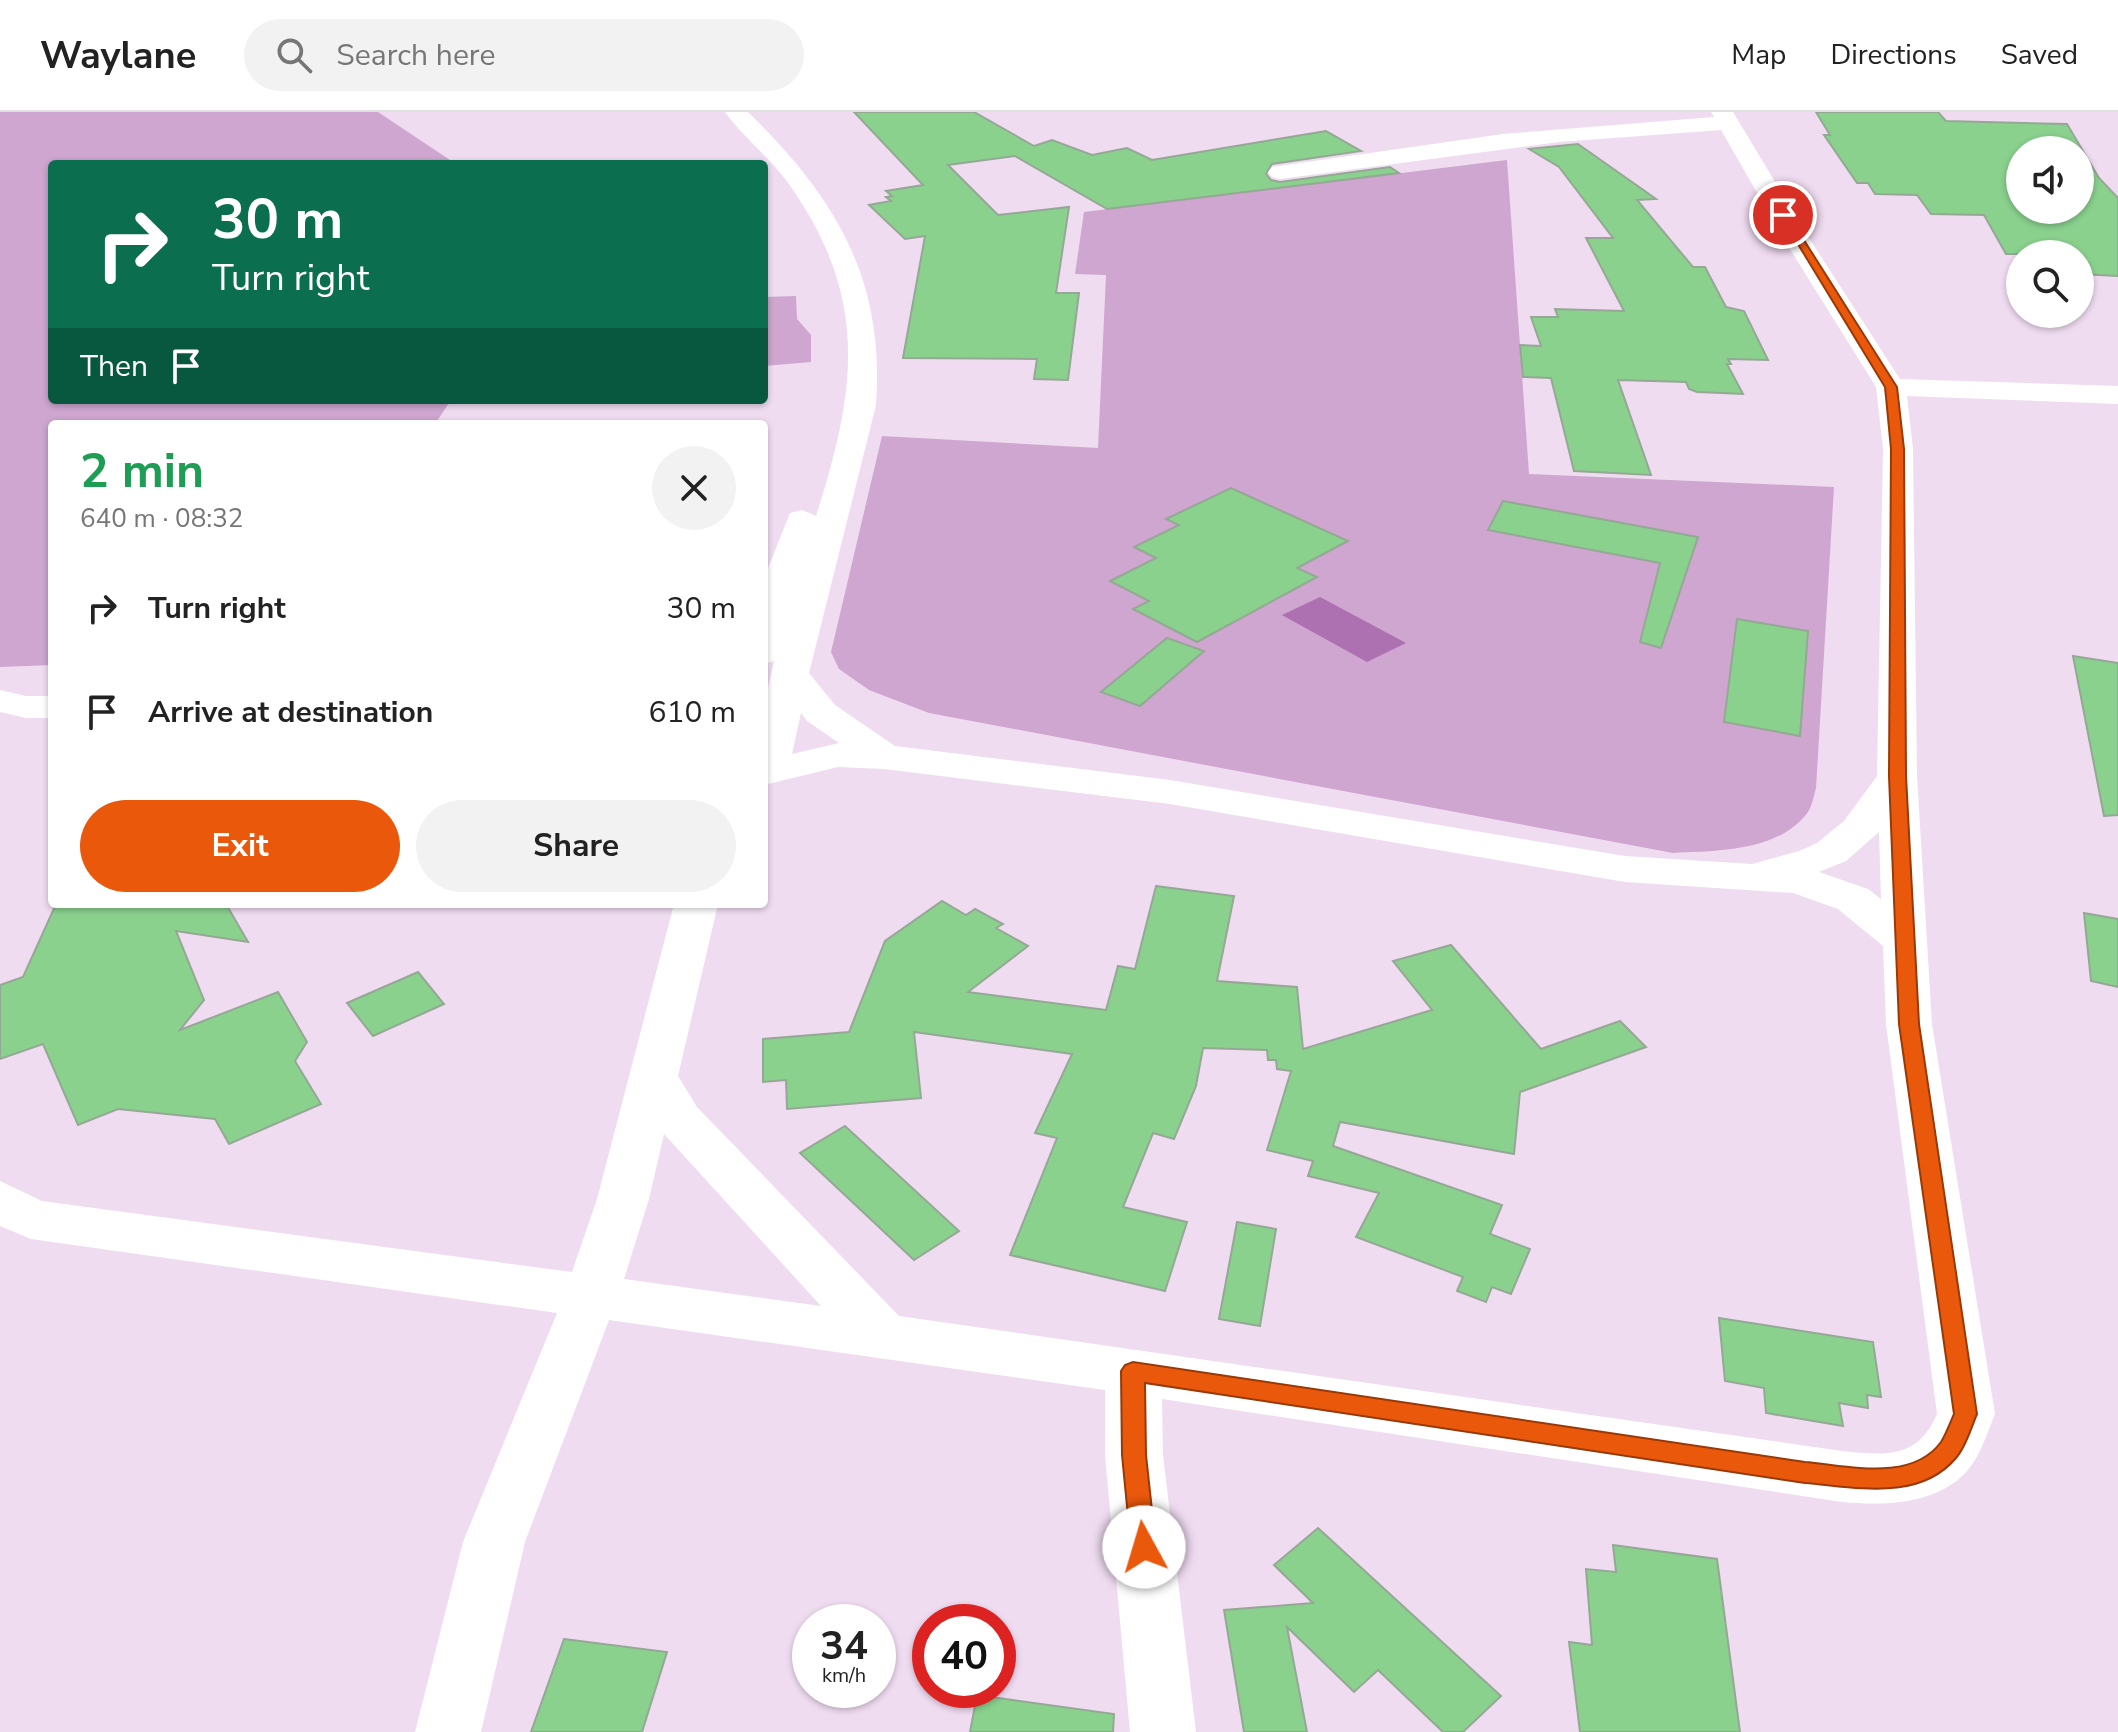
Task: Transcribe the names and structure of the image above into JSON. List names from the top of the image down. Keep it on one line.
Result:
{"page":{"header":"Waylane","search":"Search here","nav":["Map","Directions","Saved"],"turn":["30 m","Turn right"],"then":"Then","heading":["2 min","640 m · 08:32"],"list":[{"name":"Turn right","value":"30 m"},{"name":"Arrive at destination","value":"610 m"}],"buttons":["Exit","Share"],"speed":"34 km/h","limit":"40"}}
